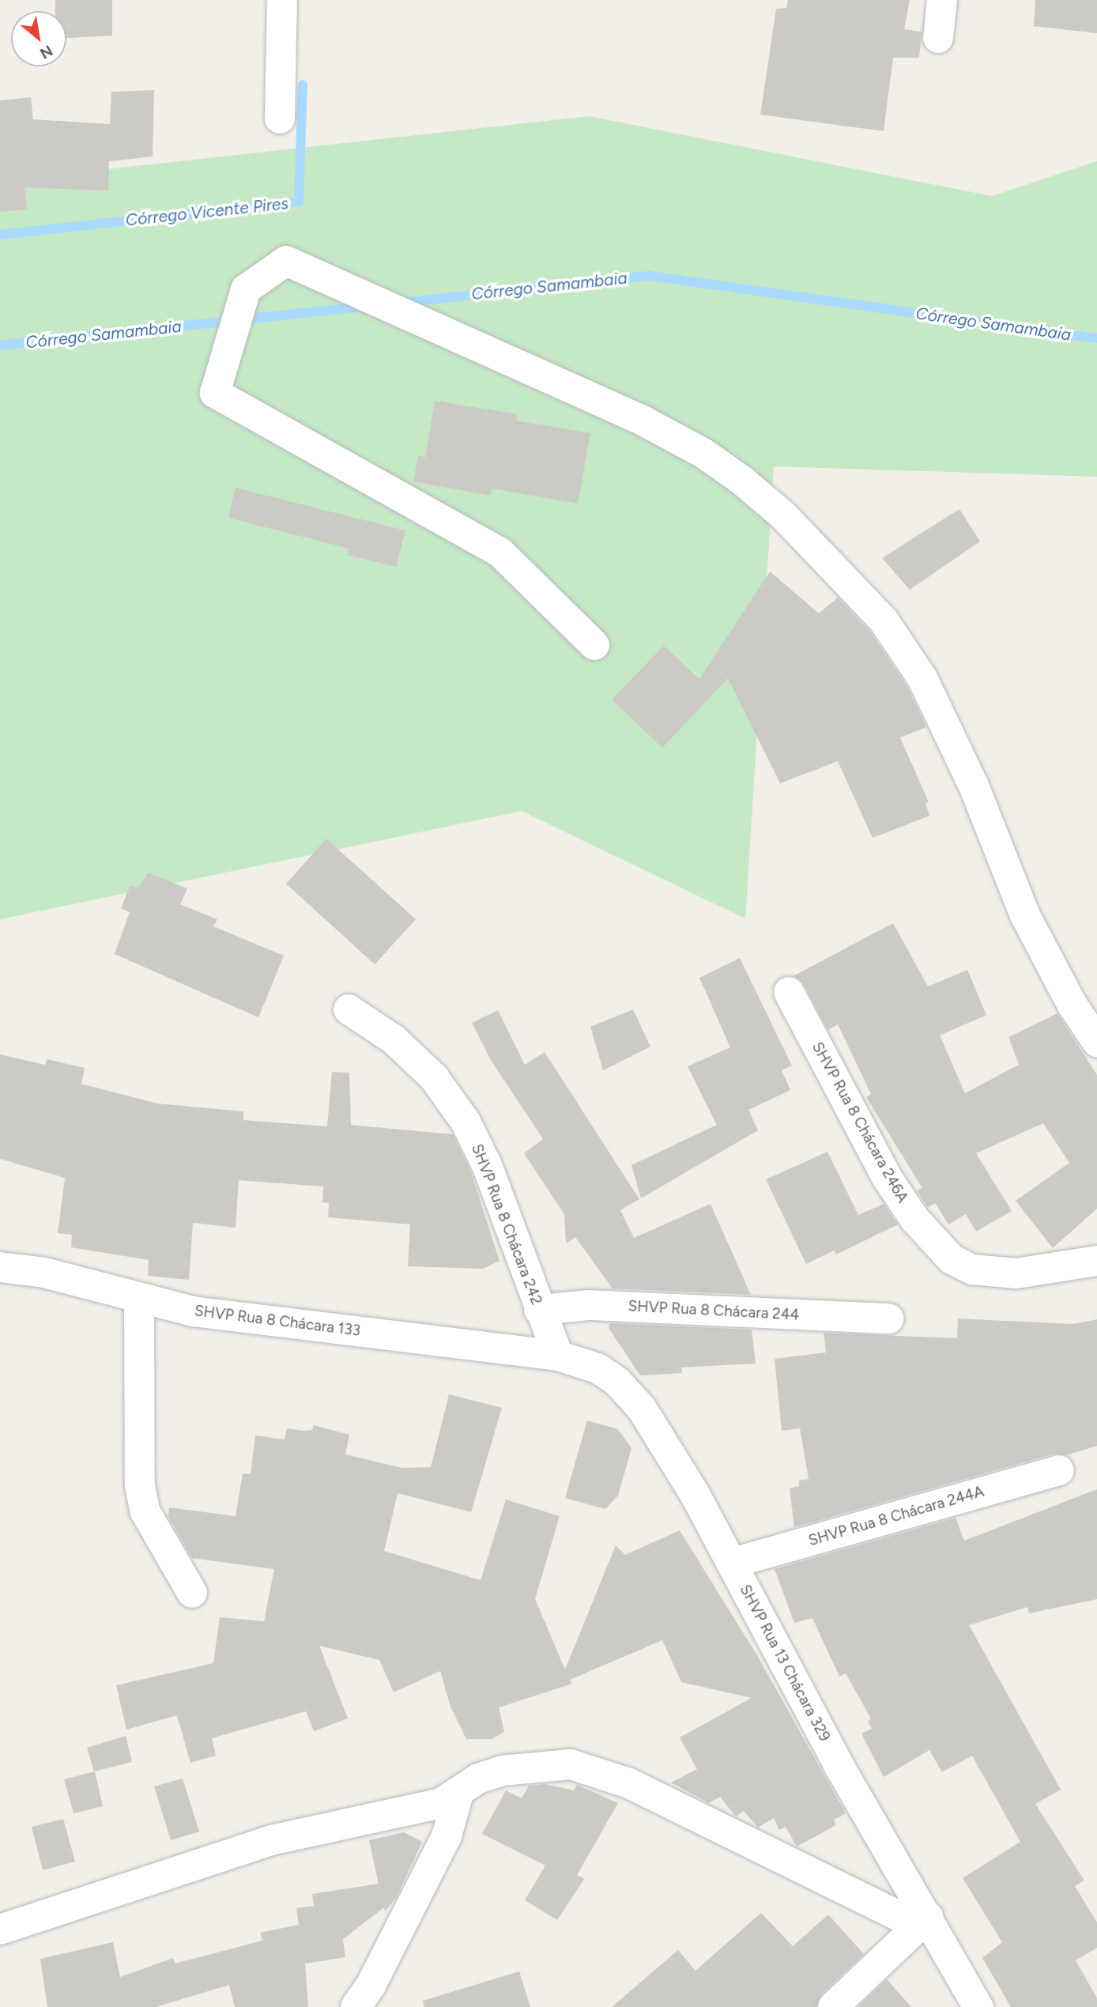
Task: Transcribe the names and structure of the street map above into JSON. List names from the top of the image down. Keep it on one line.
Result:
{"streets":{"street":["SHVP Rua 8 Chácara 246A","SHVP Rua 8 Chácara 242","SHVP Rua 8 Chácara 244","SHVP Rua 8 Chácara 133","SHVP Rua 8 Chácara 244A","SHVP Rua 13 Chácara 329"]},"crossings":[["SHVP Rua 8 Chácara 242","SHVP Rua 8 Chácara 244"],["SHVP Rua 8 Chácara 242","SHVP Rua 8 Chácara 133"],["SHVP Rua 8 Chácara 242","SHVP Rua 13 Chácara 329"],["SHVP Rua 8 Chácara 133","SHVP Rua 13 Chácara 329"],["SHVP Rua 8 Chácara 244A","SHVP Rua 13 Chácara 329"]],"water":["Córrego Vicente Pires","Córrego Samambaia"],"north":"bottom right"}
